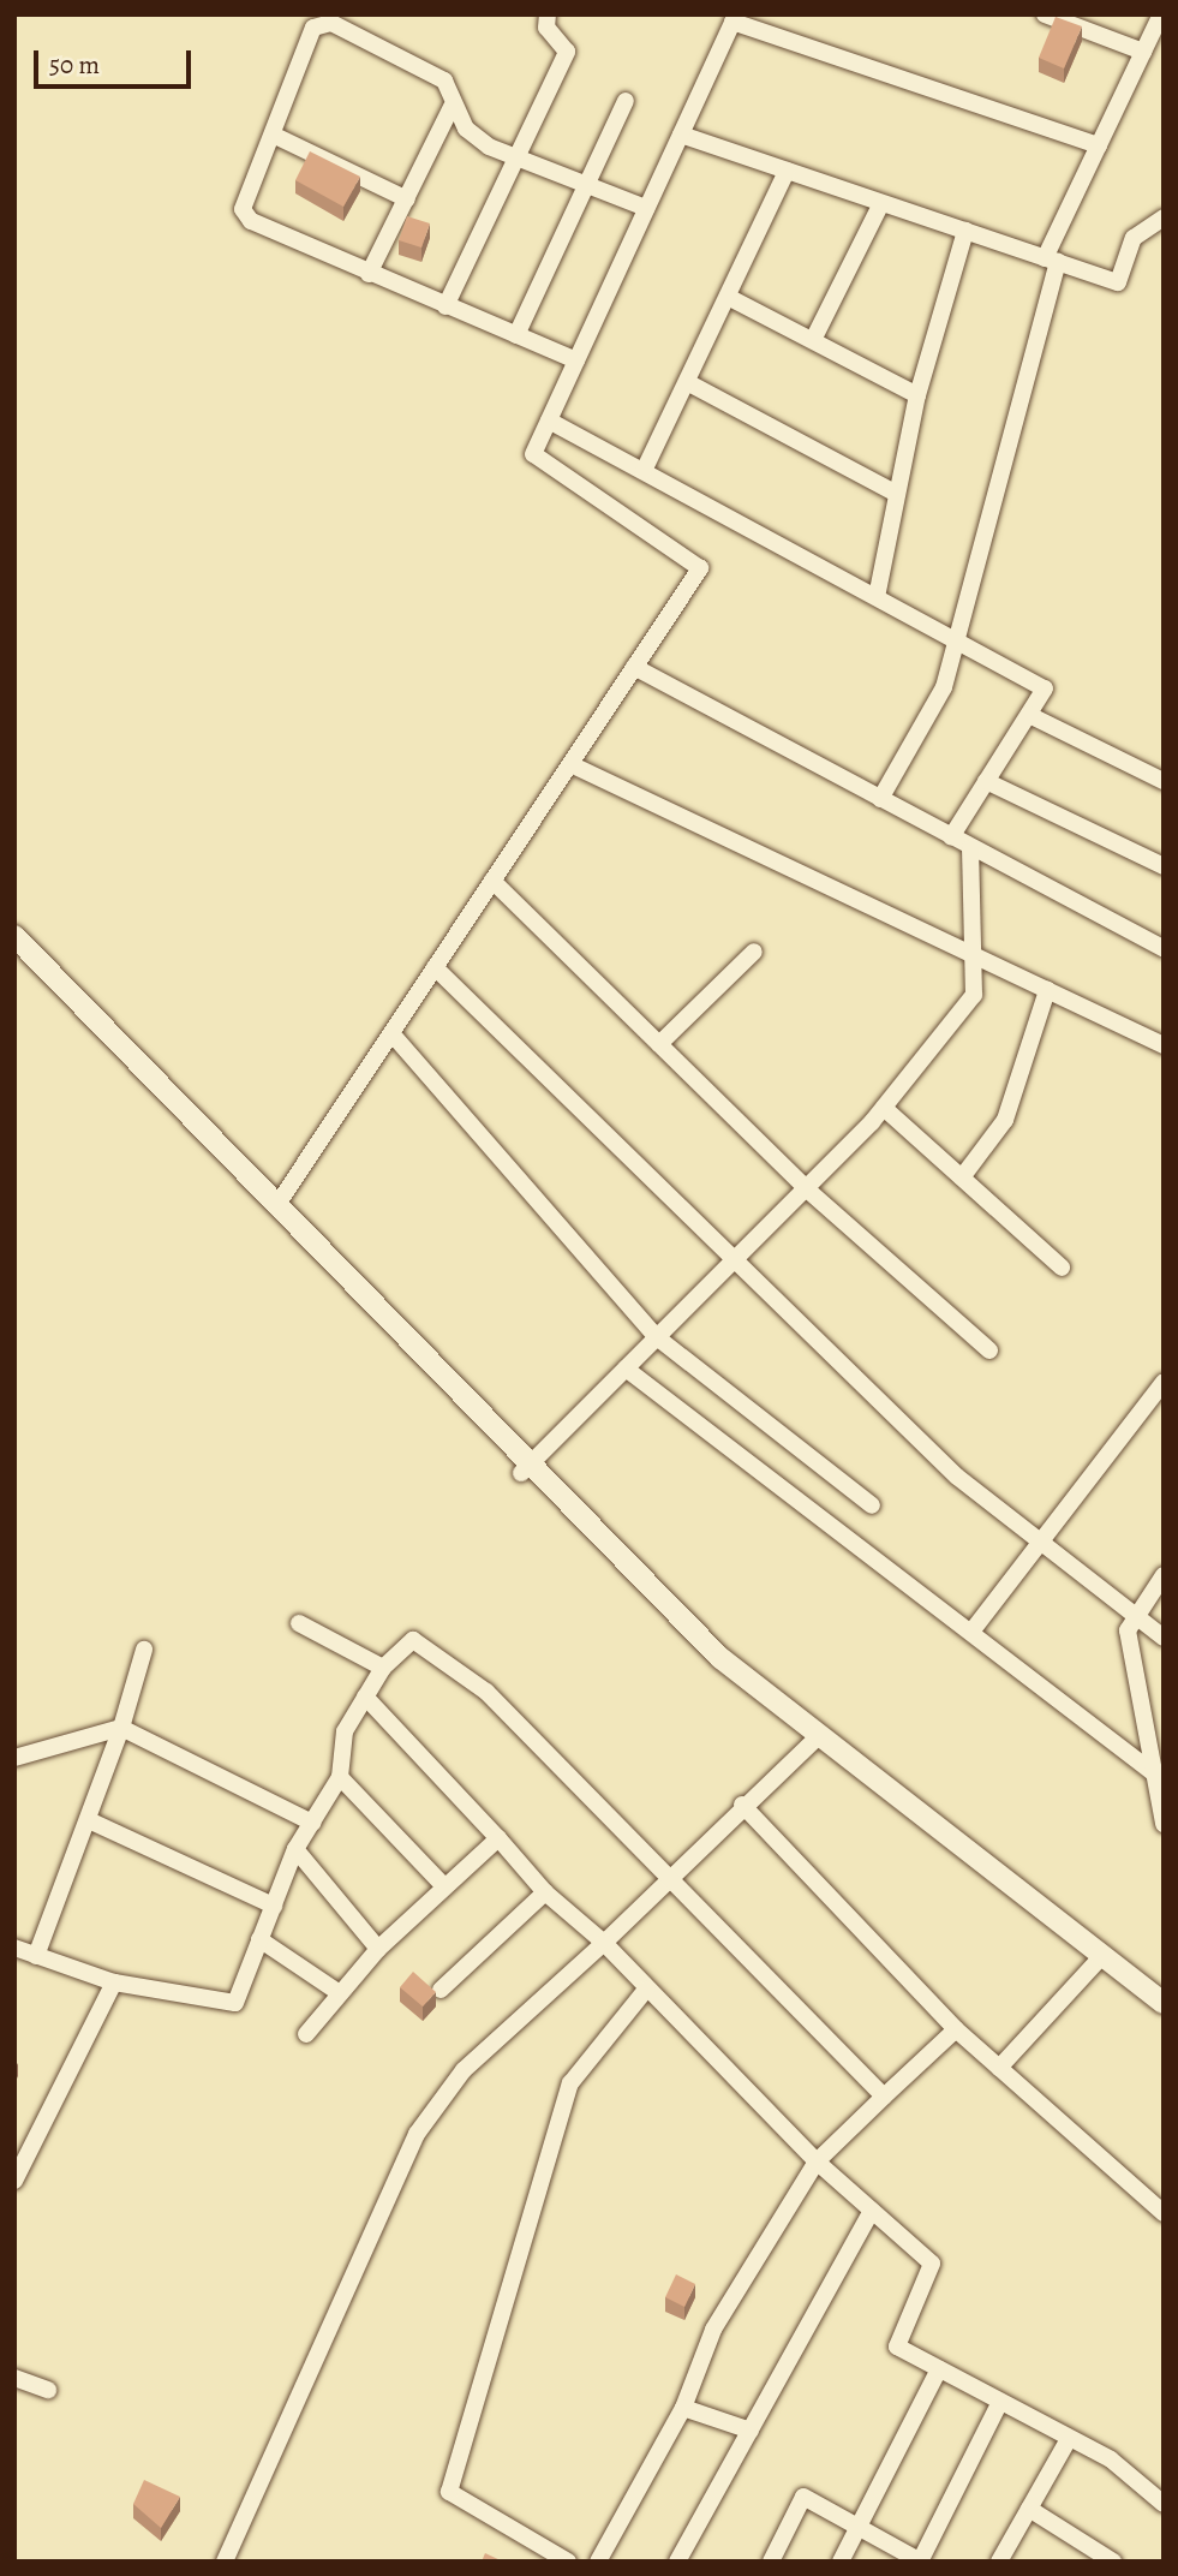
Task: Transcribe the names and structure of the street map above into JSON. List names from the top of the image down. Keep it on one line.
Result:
{"scale_bar":"50 m"}
